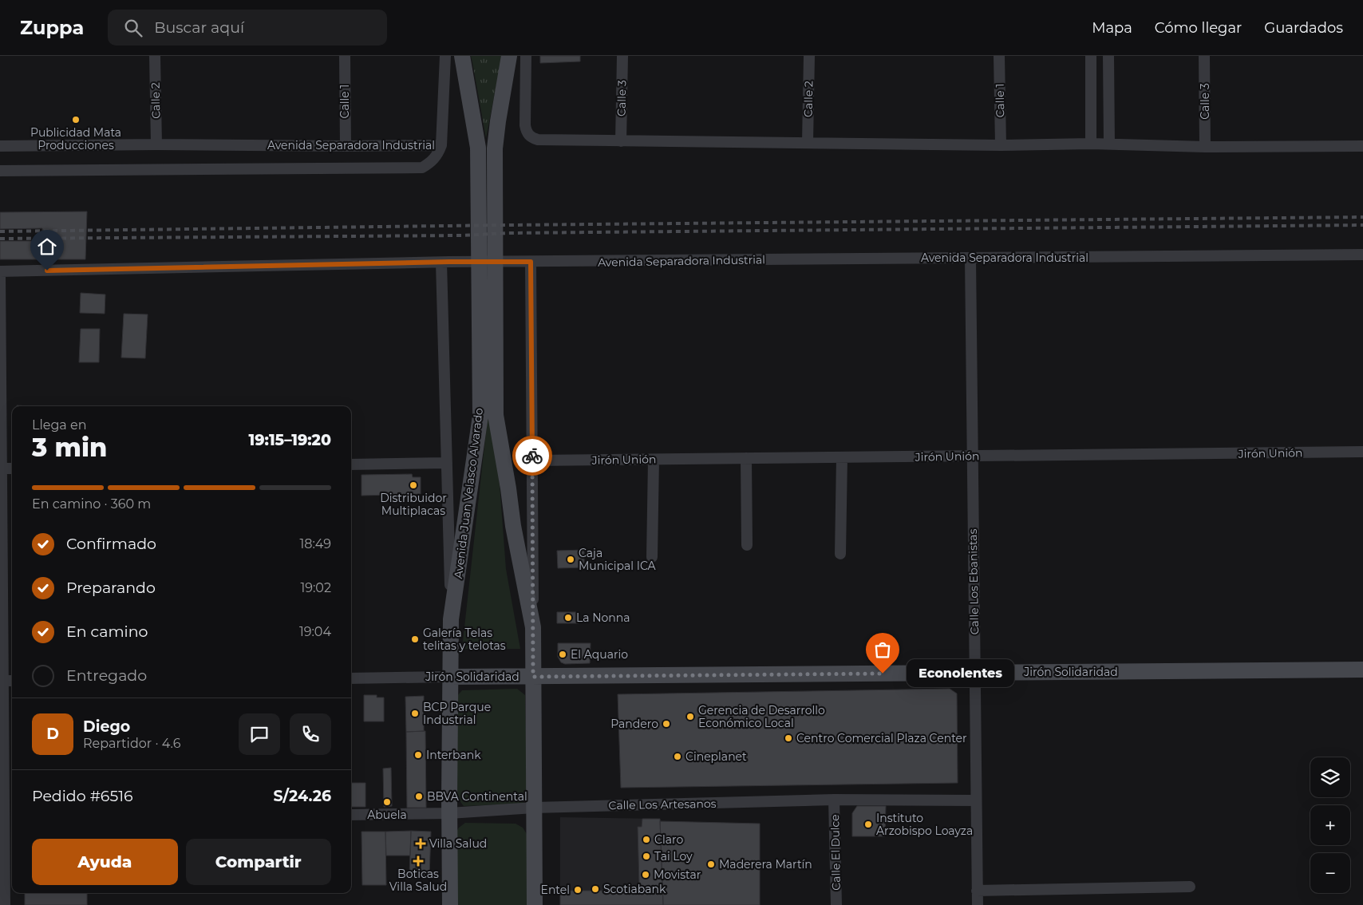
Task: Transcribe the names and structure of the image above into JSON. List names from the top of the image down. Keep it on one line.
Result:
{"streets":{"main road":["Avenida Juan Velasco Alvarado","Jirón Solidaridad"],"street":["Calle 3","Calle 2","Calle 1","Avenida Separadora Industrial","Jirón Unión","Calle Los Ebanistas","Calle Los Artesanos","Calle El Dulce"]},"crossings":[["Calle 2","Avenida Separadora Industrial"],["Calle 1","Avenida Separadora Industrial"],["Avenida Separadora Industrial","Avenida Juan Velasco Alvarado"],["Avenida Separadora Industrial","Calle Los Ebanistas"],["Jirón Unión","Avenida Juan Velasco Alvarado"],["Jirón Unión","Calle Los Ebanistas"],["Avenida Juan Velasco Alvarado","Jirón Solidaridad"],["Avenida Juan Velasco Alvarado","Calle Los Artesanos"],["Calle Los Ebanistas","Jirón Solidaridad"],["Calle Los Ebanistas","Calle Los Artesanos"],["Calle Los Artesanos","Calle El Dulce"]],"places":{"other":["Publicidad Mata Producciones","Distribuidor Multiplacas","Caja Municipal ICA","La Nonna","Galería Telas telitas y telotas","El Aquario","Econolentes","BCP Parque Industrial","Gerencia de Desarrollo Económico Local","Pandero","Centro Comercial Plaza Center","Interbank","Cineplanet","BBVA Continental","Abuela","Instituto Arzobispo Loayza","Claro","Tai Loy","Maderera Martín","Movistar","Scotiabank","Entel"],"health":["Villa Salud","Boticas Villa Salud"]},"page":{"header":"Zuppa","search":"Buscar aquí","nav":["Mapa","Cómo llegar","Guardados"],"heading":["3 min","Llega en","19:15–19:20"],"panel":["Diego","Repartidor · 4.6","Pedido #6516","S/24.26"],"bar":"En camino · 360 m","list":[["Confirmado","18:49"],["Preparando","19:02"],["En camino","19:04"],"Entregado"],"bubble":"Econolentes","round":"D","map_buttons":["+","−"],"buttons":["Ayuda","Compartir"]}}
